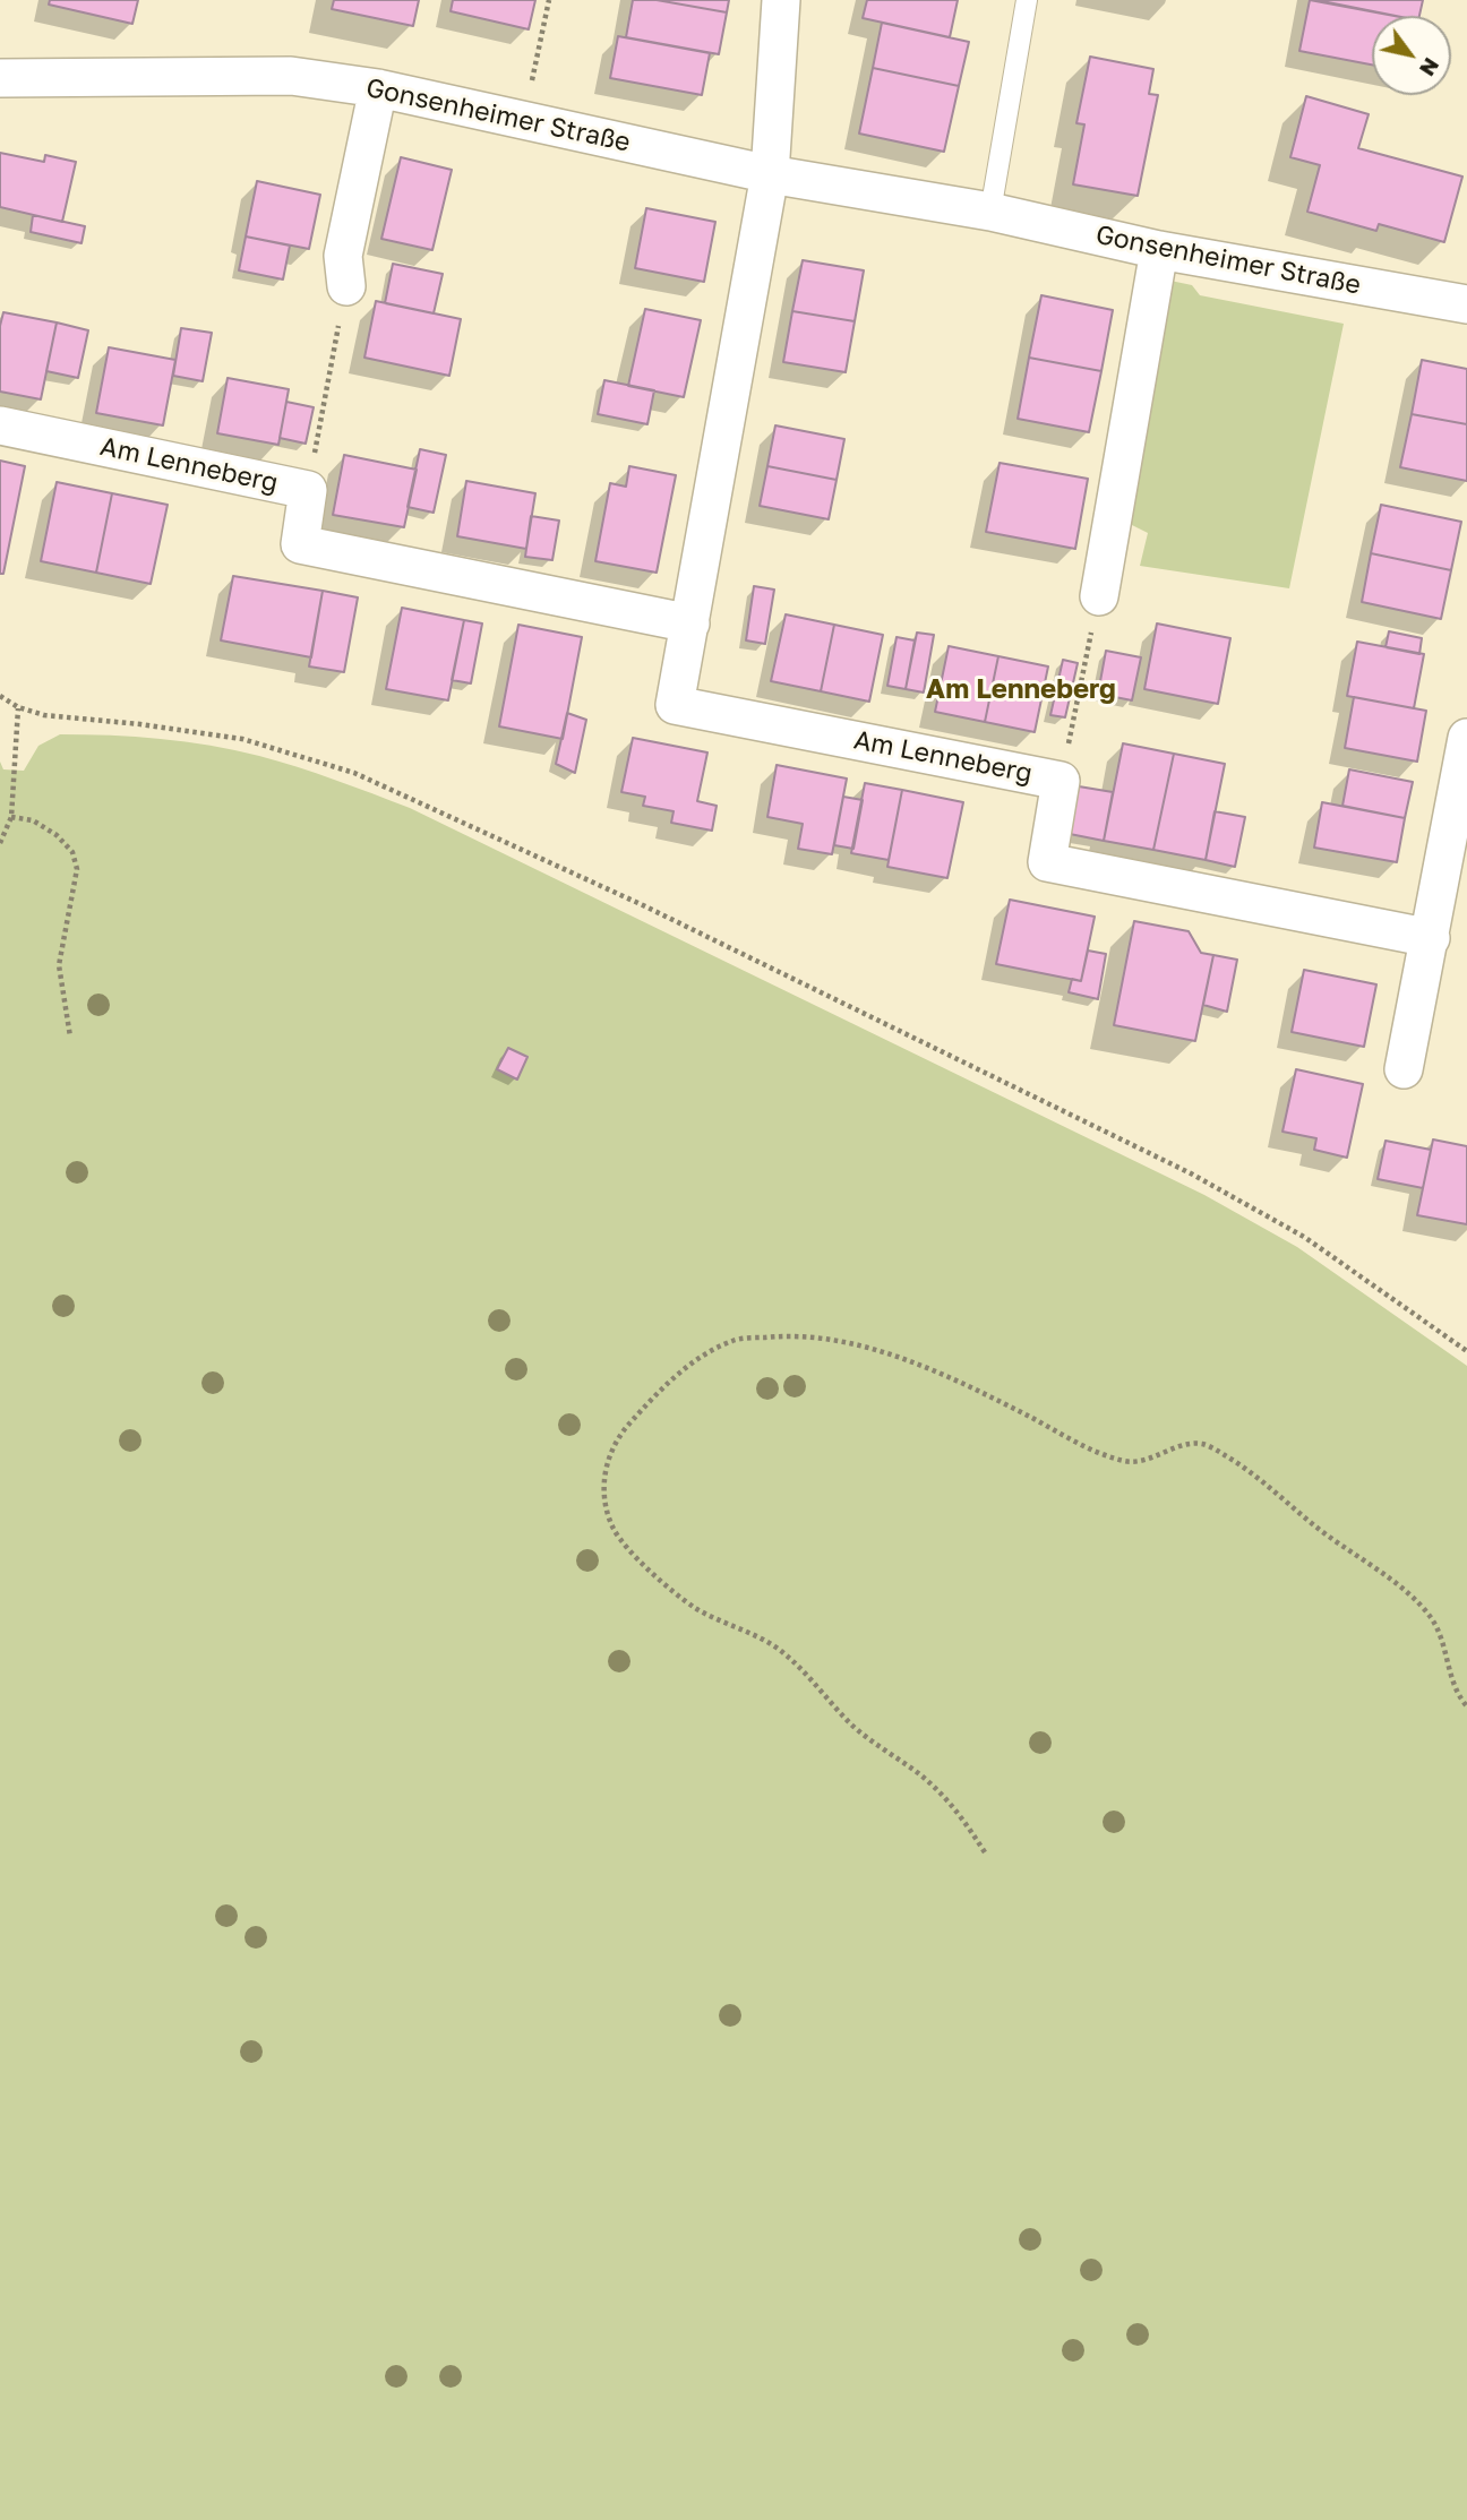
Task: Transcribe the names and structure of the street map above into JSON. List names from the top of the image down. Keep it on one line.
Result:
{"streets":{"street":["Gonsenheimer Straße","Am Lenneberg"]},"crossings":[["Gonsenheimer Straße","Am Lenneberg"]],"districts":["Am Lenneberg"],"north":"bottom right"}
